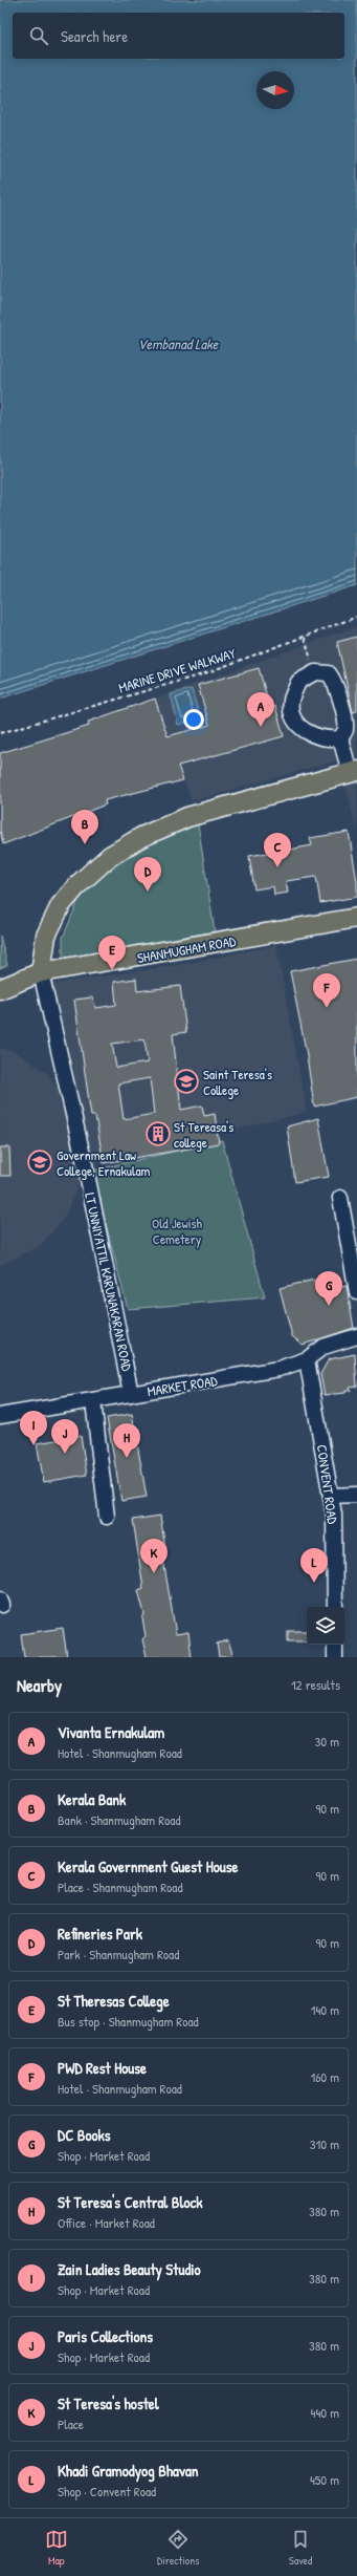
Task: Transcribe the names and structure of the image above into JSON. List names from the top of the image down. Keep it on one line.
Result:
{"streets":{"main road":["SHANMUGHAM ROAD"],"street":["LT UNNIYATTIL KARUNAKARAN ROAD","MARKET ROAD","CONVENT ROAD"],"path":["MARINE DRIVE WALKWAY"]},"crossings":[["SHANMUGHAM ROAD","LT UNNIYATTIL KARUNAKARAN ROAD"],["LT UNNIYATTIL KARUNAKARAN ROAD","MARKET ROAD"],["MARKET ROAD","CONVENT ROAD"]],"water":["Vembanad Lake"],"parks":["Old Jewish Cemetery"],"places":{"school or university":["Saint Teresa's College","Government Law College, Ernakulam"],"building":["St Tereasa's college"]},"north":"right","page":{"search":"Search here","pins":["A","B","C","D","E","F","G","I","J","H","K","L"],"heading":["Nearby","12 results"],"list":[{"mark":"A","name":"Vivanta Ernakulam","note":"Hotel · Shanmugham Road","value":"30 m"},{"mark":"B","name":"Kerala Bank","note":"Bank · Shanmugham Road","value":"90 m"},{"mark":"C","name":"Kerala Government Guest House","note":"Place · Shanmugham Road","value":"90 m"},{"mark":"D","name":"Refineries Park","note":"Park · Shanmugham Road","value":"90 m"},{"mark":"E","name":"St Theresas College","note":"Bus stop · Shanmugham Road","value":"140 m"},{"mark":"F","name":"PWD Rest House","note":"Hotel · Shanmugham Road","value":"160 m"},{"mark":"G","name":"DC Books","note":"Shop · Market Road","value":"310 m"},{"mark":"H","name":"St Teresa's Central Block","note":"Office · Market Road","value":"380 m"},{"mark":"I","name":"Zain Ladies Beauty Studio","note":"Shop · Market Road","value":"380 m"},{"mark":"J","name":"Paris Collections","note":"Shop · Market Road","value":"380 m"},{"mark":"K","name":"St Teresa's hostel","note":"Place","value":"440 m"},{"mark":"L","name":"Khadi Gramodyog Bhavan","note":"Shop · Convent Road","value":"450 m"}],"nav":["Map","Directions","Saved"]}}
